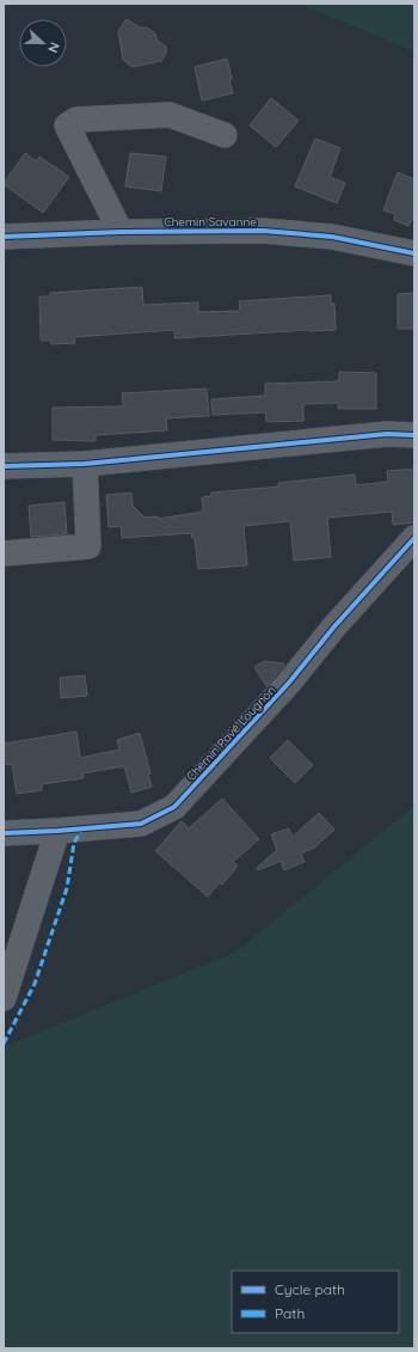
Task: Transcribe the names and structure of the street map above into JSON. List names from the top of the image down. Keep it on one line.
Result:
{"streets":{"street":["Chemin Savanne","Chemin Pavé Lougnon"]},"legend":["Cycle path","Path"],"north":"right"}
